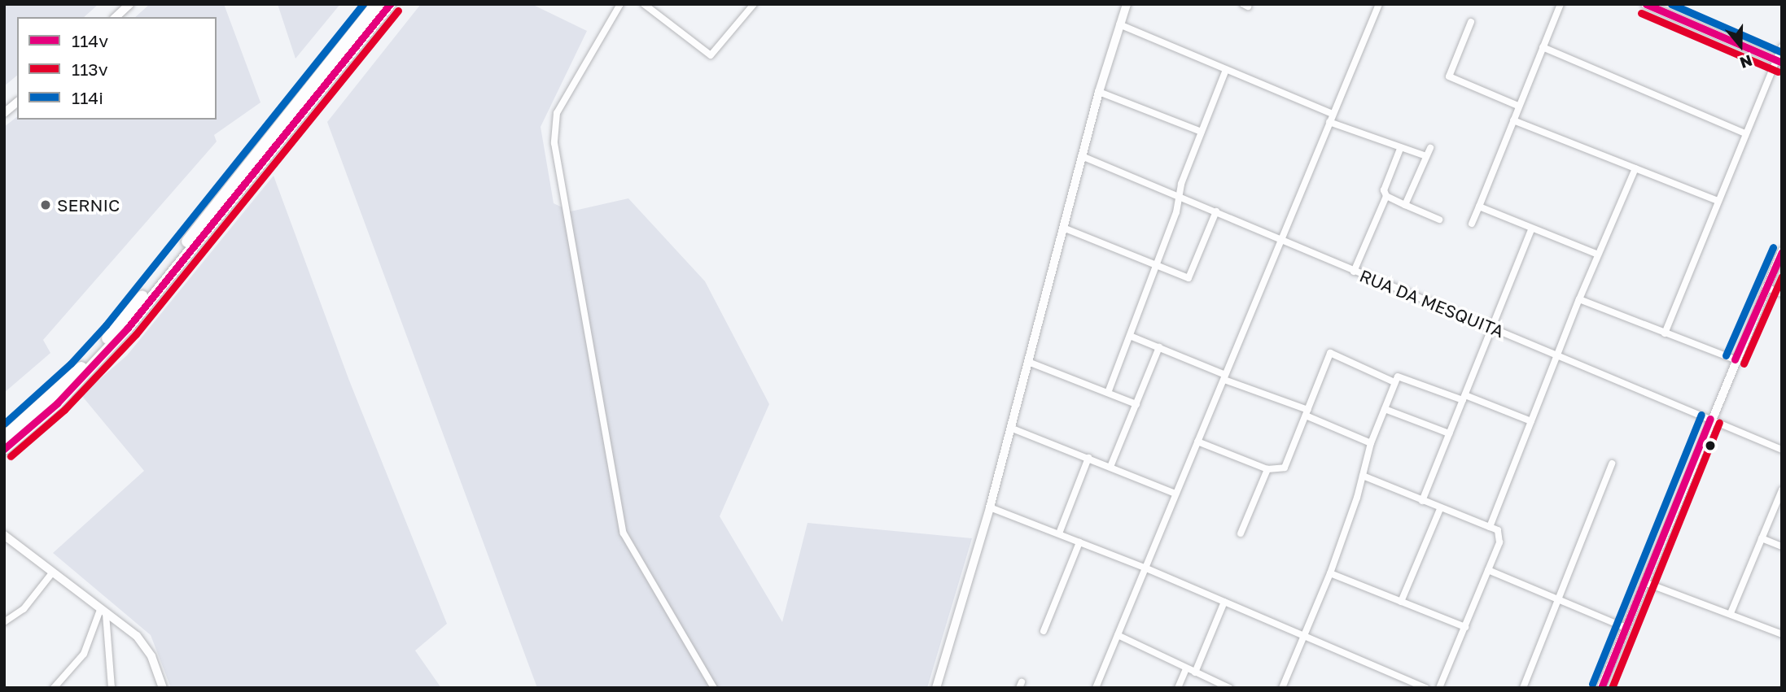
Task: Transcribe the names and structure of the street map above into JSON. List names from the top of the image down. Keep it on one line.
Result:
{"streets":{"street":["RUA DA MESQUITA"]},"places":["SERNIC"],"lines":["transit line 114v","transit line 114i","transit line 113v"],"legend":["114v","113v","114i"],"north":"bottom"}
